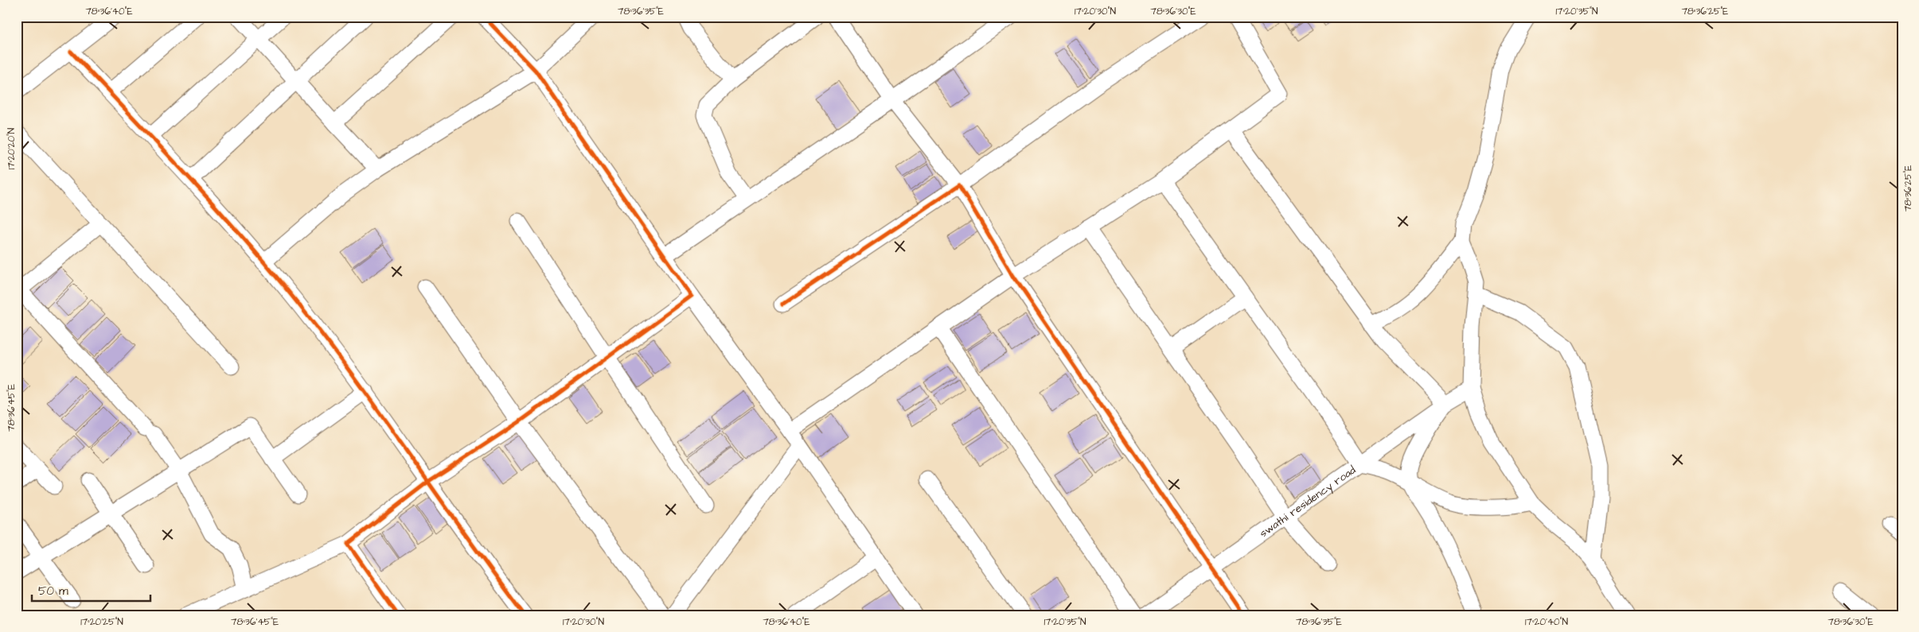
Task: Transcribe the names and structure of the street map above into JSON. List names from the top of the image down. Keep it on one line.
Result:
{"streets":{"street":["swathi residency road"]},"scale_bar":"50 m","coordinates":["78°36'40\"E","78°36'35\"E","17°20'30\"N","78°36'30\"E","17°20'35\"N","78°36'25\"E","17°20'20\"N","78°36'45\"E","17°20'25\"N","17°20'40\"N"]}
